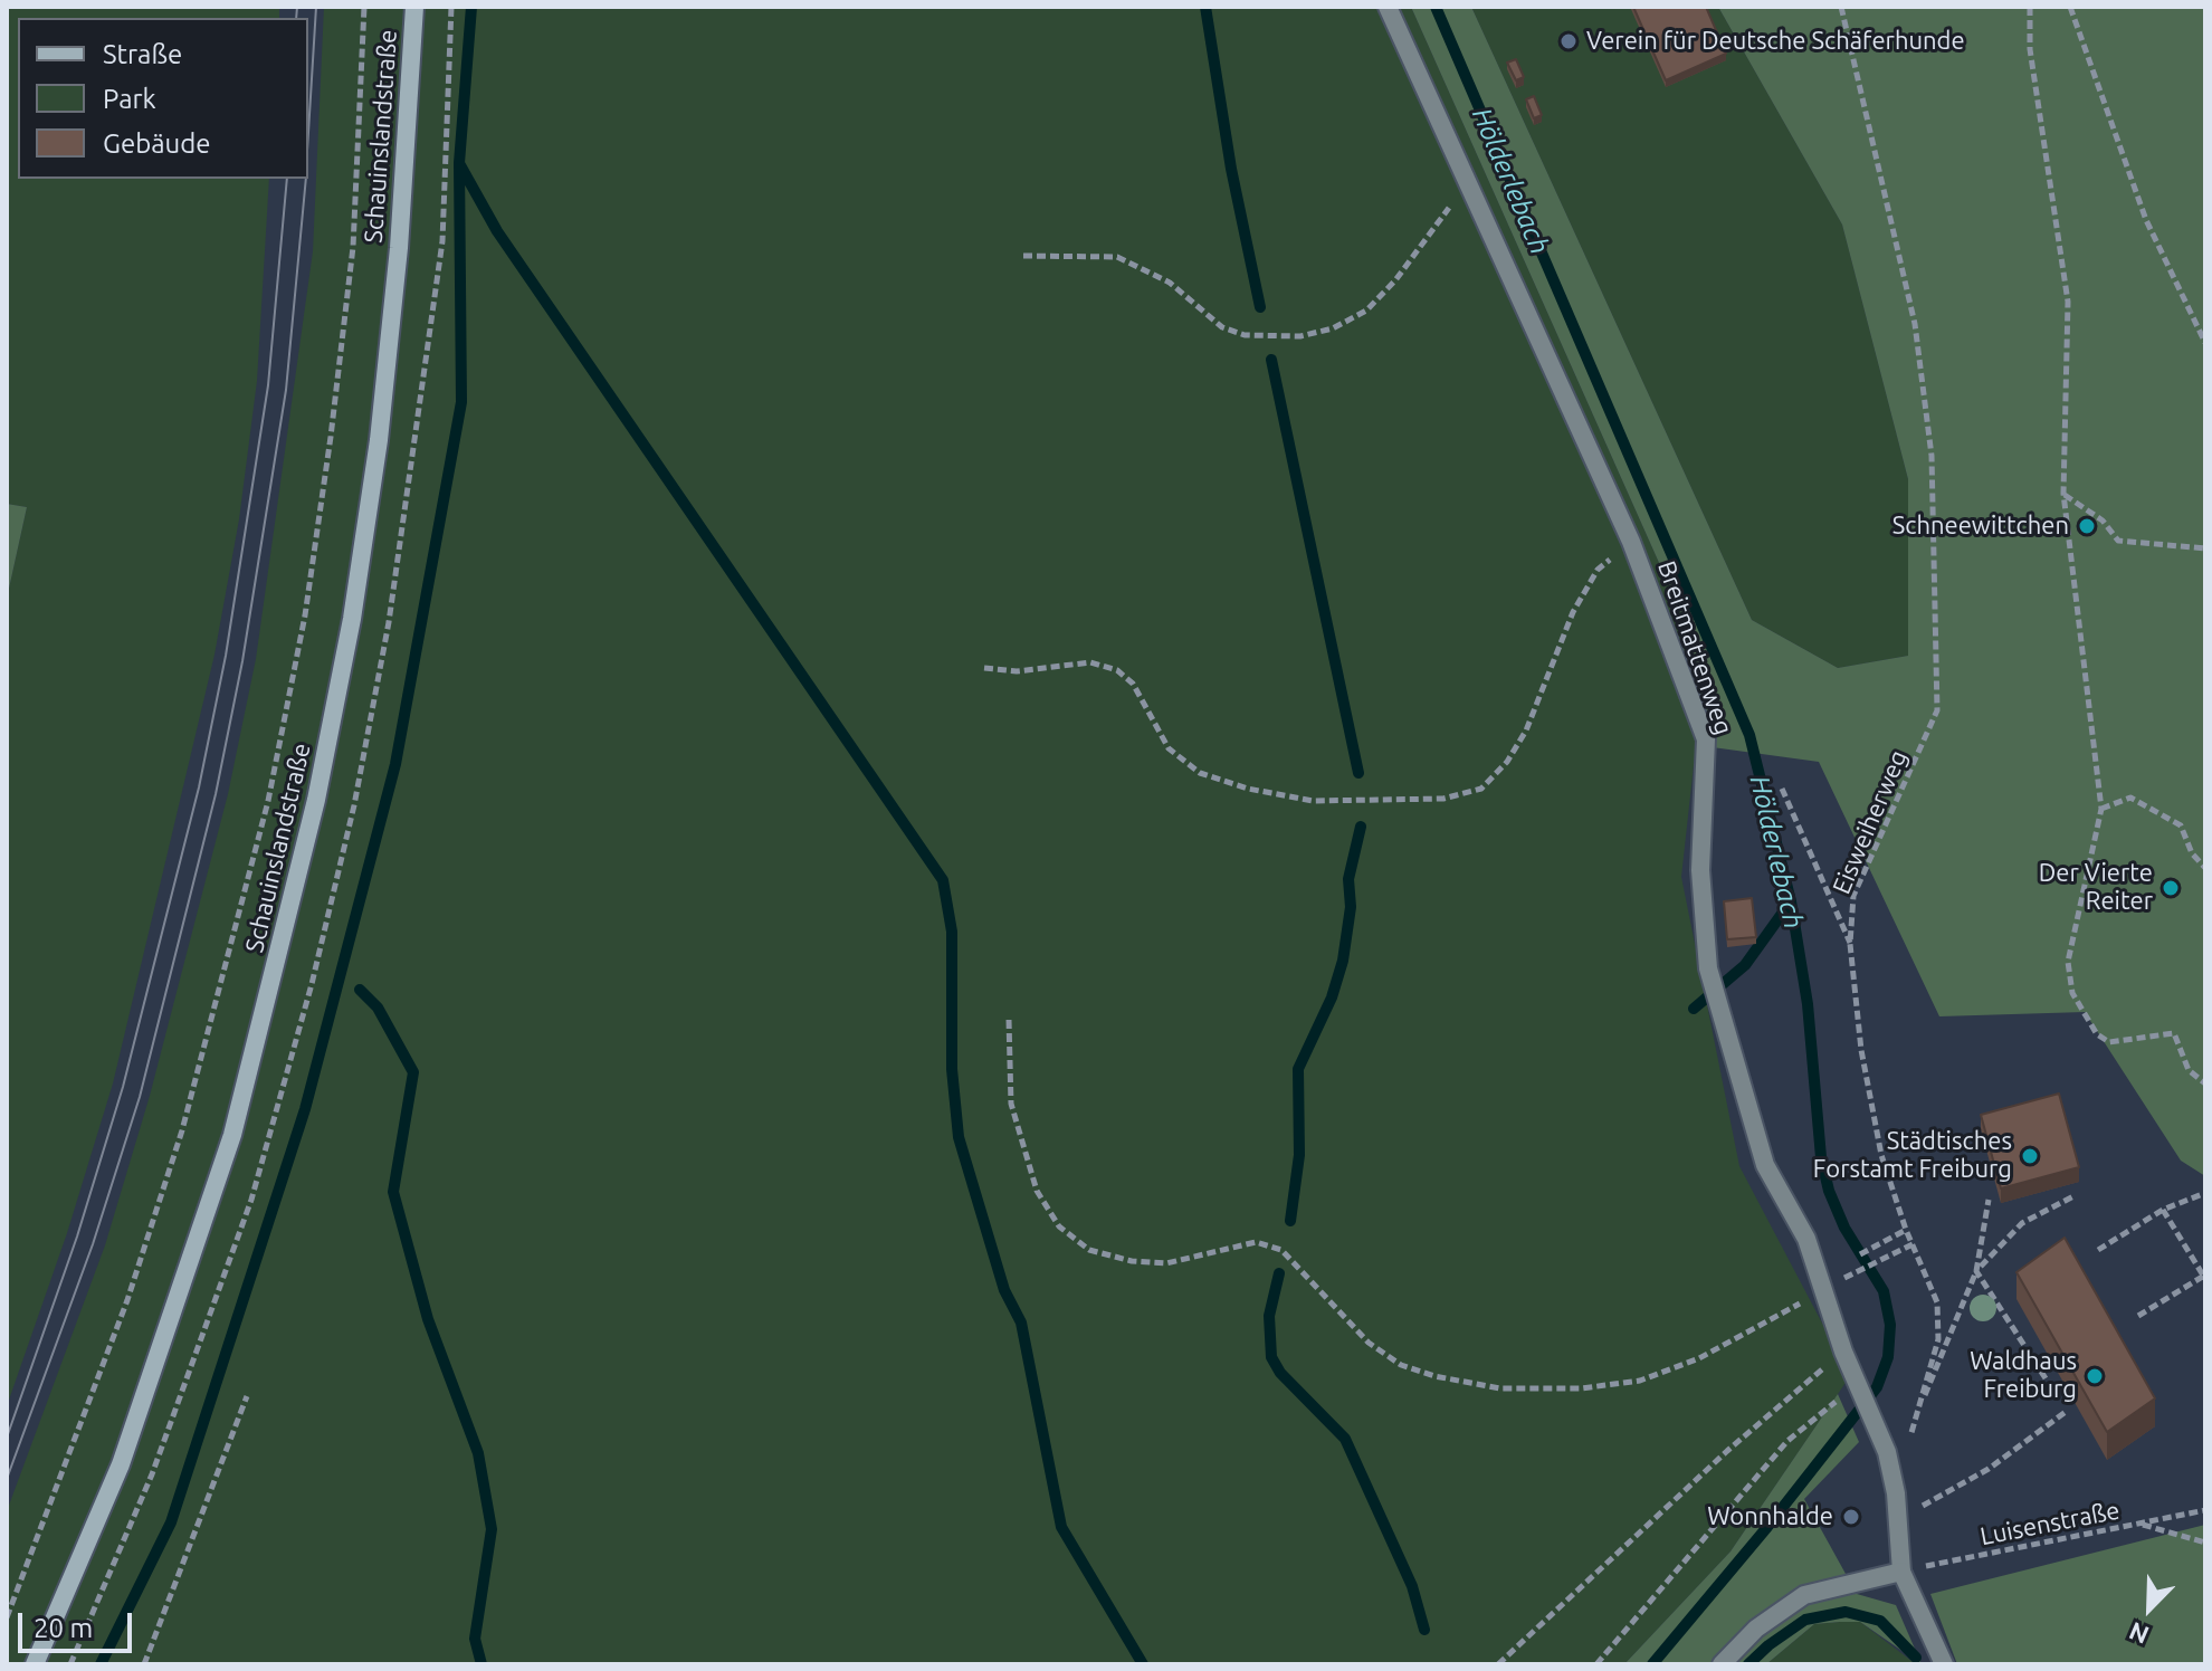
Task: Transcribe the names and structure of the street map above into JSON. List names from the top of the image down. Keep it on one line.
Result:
{"streets":{"main road":["Schauinslandstraße"],"street":["Breitmattenweg"],"path":["Eisweiherweg","Luisenstraße"]},"crossings":[["Breitmattenweg","Luisenstraße"]],"water":["Hölderlebach"],"places":["Verein für Deutsche Schäferhunde","Schneewittchen","Der Vierte Reiter","Städtisches Forstamt Freiburg","Waldhaus Freiburg","Wonnhalde"],"legend":["Straße","Park","Gebäude"],"scale_bar":"20 m","north":"bottom left"}
